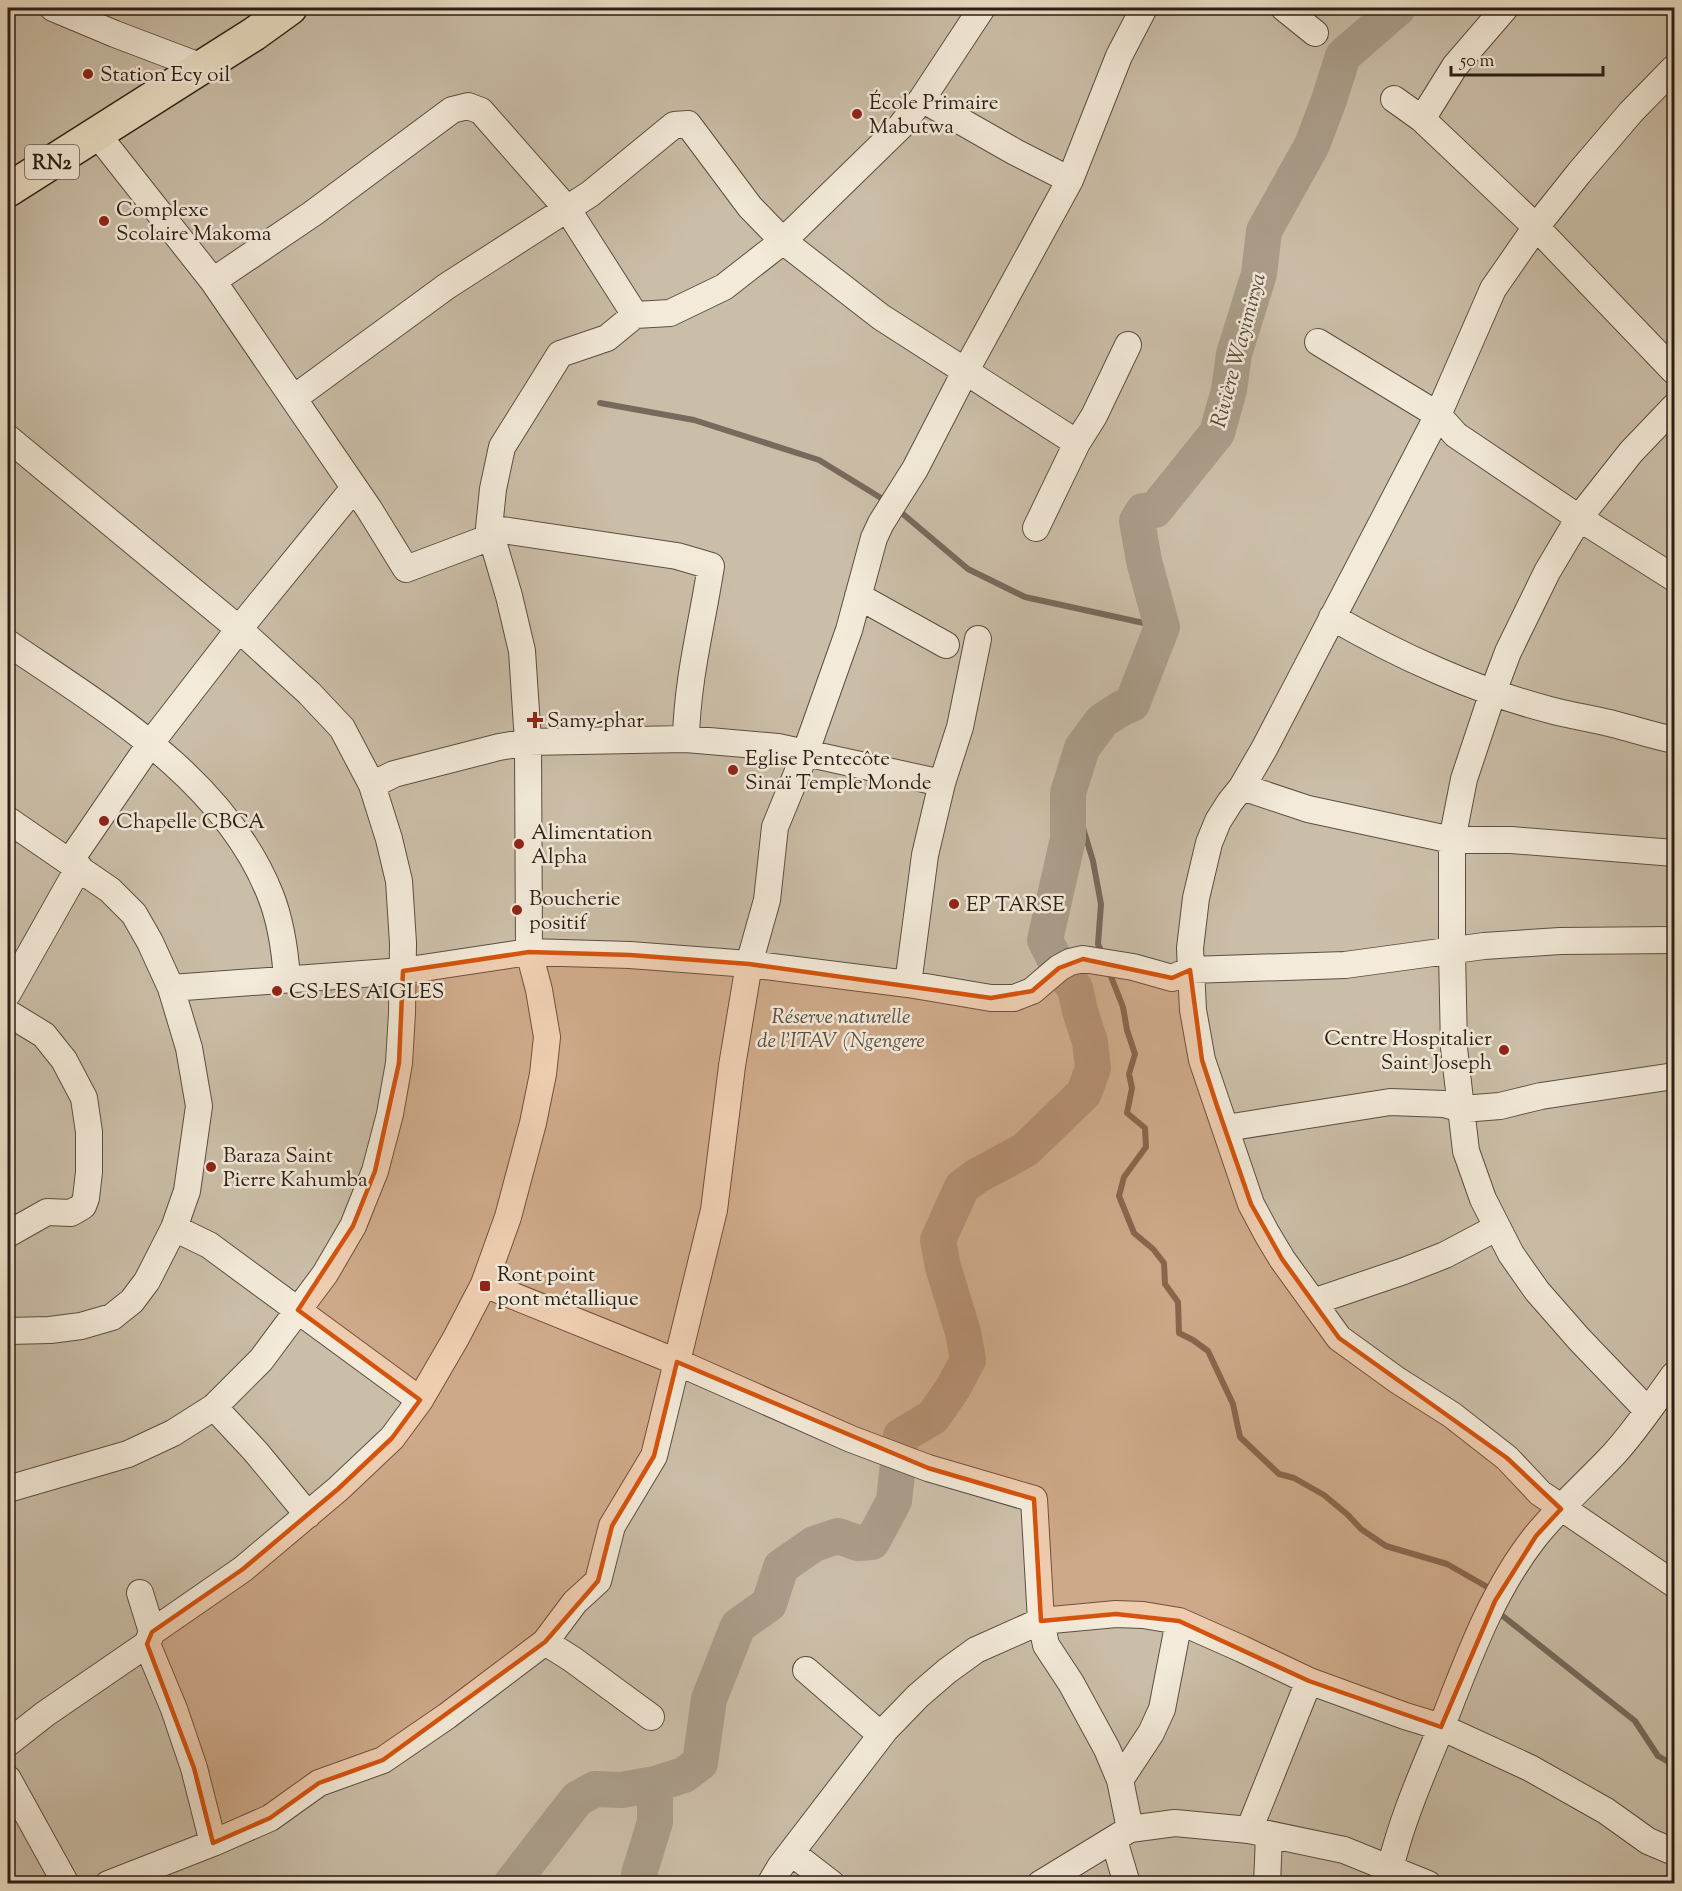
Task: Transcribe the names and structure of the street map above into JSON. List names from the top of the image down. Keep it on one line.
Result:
{"streets":{"highway":["RN2"]},"water":["Rivière Wayimirya"],"parks":["Réserve naturelle de l'ITAV (Ngengere"],"places":{"other":["Station Ecy oil","École Primaire Mabutwa","Complexe Scolaire Makoma","Eglise Pentecôte Sinaï Temple Monde","Chapelle CBCA","Alimentation Alpha","EP TARSE","Boucherie positif","CS LES AIGLES","Centre Hospitalier Saint Joseph","Baraza Saint Pierre Kahumba"],"health":["Samy-phar"],"transit":["Ront point pont métallique"]},"scale_bar":"50 m"}
